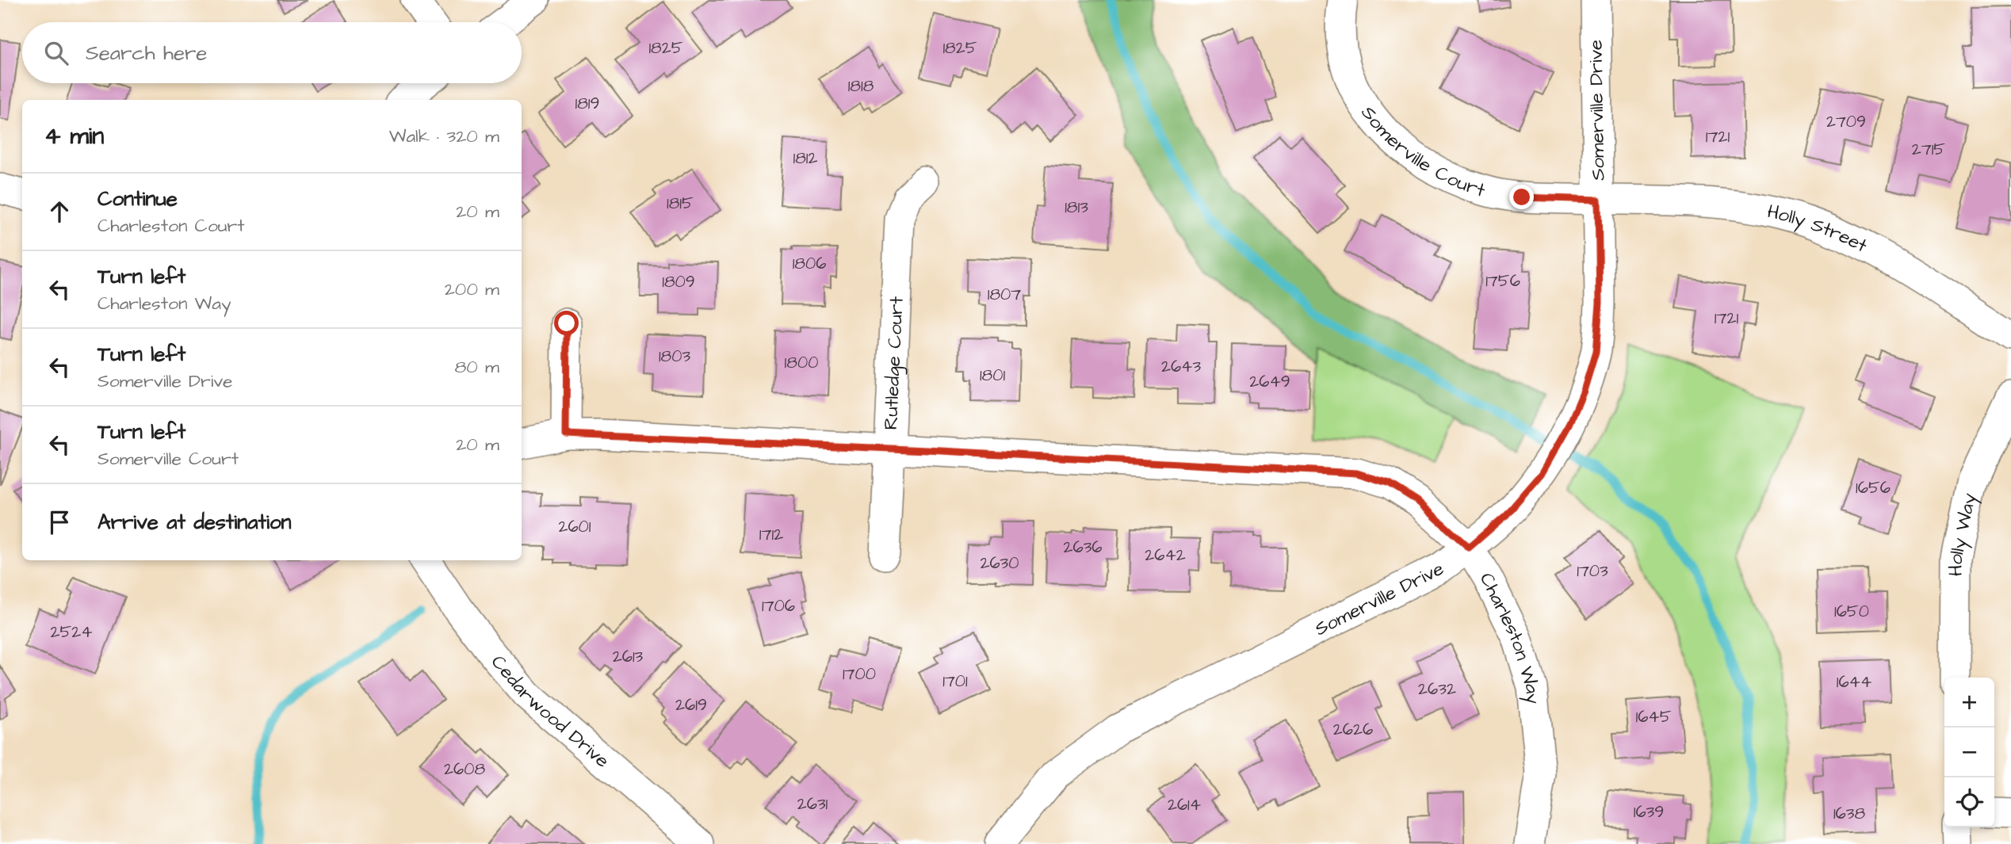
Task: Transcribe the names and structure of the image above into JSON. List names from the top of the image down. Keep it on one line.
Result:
{"streets":{"street":["Somerville Drive","Somerville Court","Holly Street","Rutledge Court","Holly Way","Charleston Way","Cedarwood Drive"]},"crossings":[["Somerville Drive","Somerville Court"],["Somerville Drive","Holly Street"],["Somerville Drive","Charleston Way"],["Somerville Court","Holly Street"],["Rutledge Court","Charleston Way"]],"house_numbers":["1825","1825","1818","1819","2709","1721","2715","1812","1815","1813","1806","1756","1809","1807","1721","1803","1800","2643","1801","2649","1656","2601","1712","2636","2642","2630","1703","1706","1650","2524","2613","1700","1701","1644","2632","2619","1645","2626","2608","2631","2614","1639","1638"],"page":{"search":"Search here","heading":["4 min","Walk · 320 m"],"list":[["Continue","Charleston Court","20 m"],["Turn left","Charleston Way","200 m"],["Turn left","Somerville Drive","80 m"],["Turn left","Somerville Court","20 m"],"Arrive at destination"],"map_buttons":["+","−"]}}
